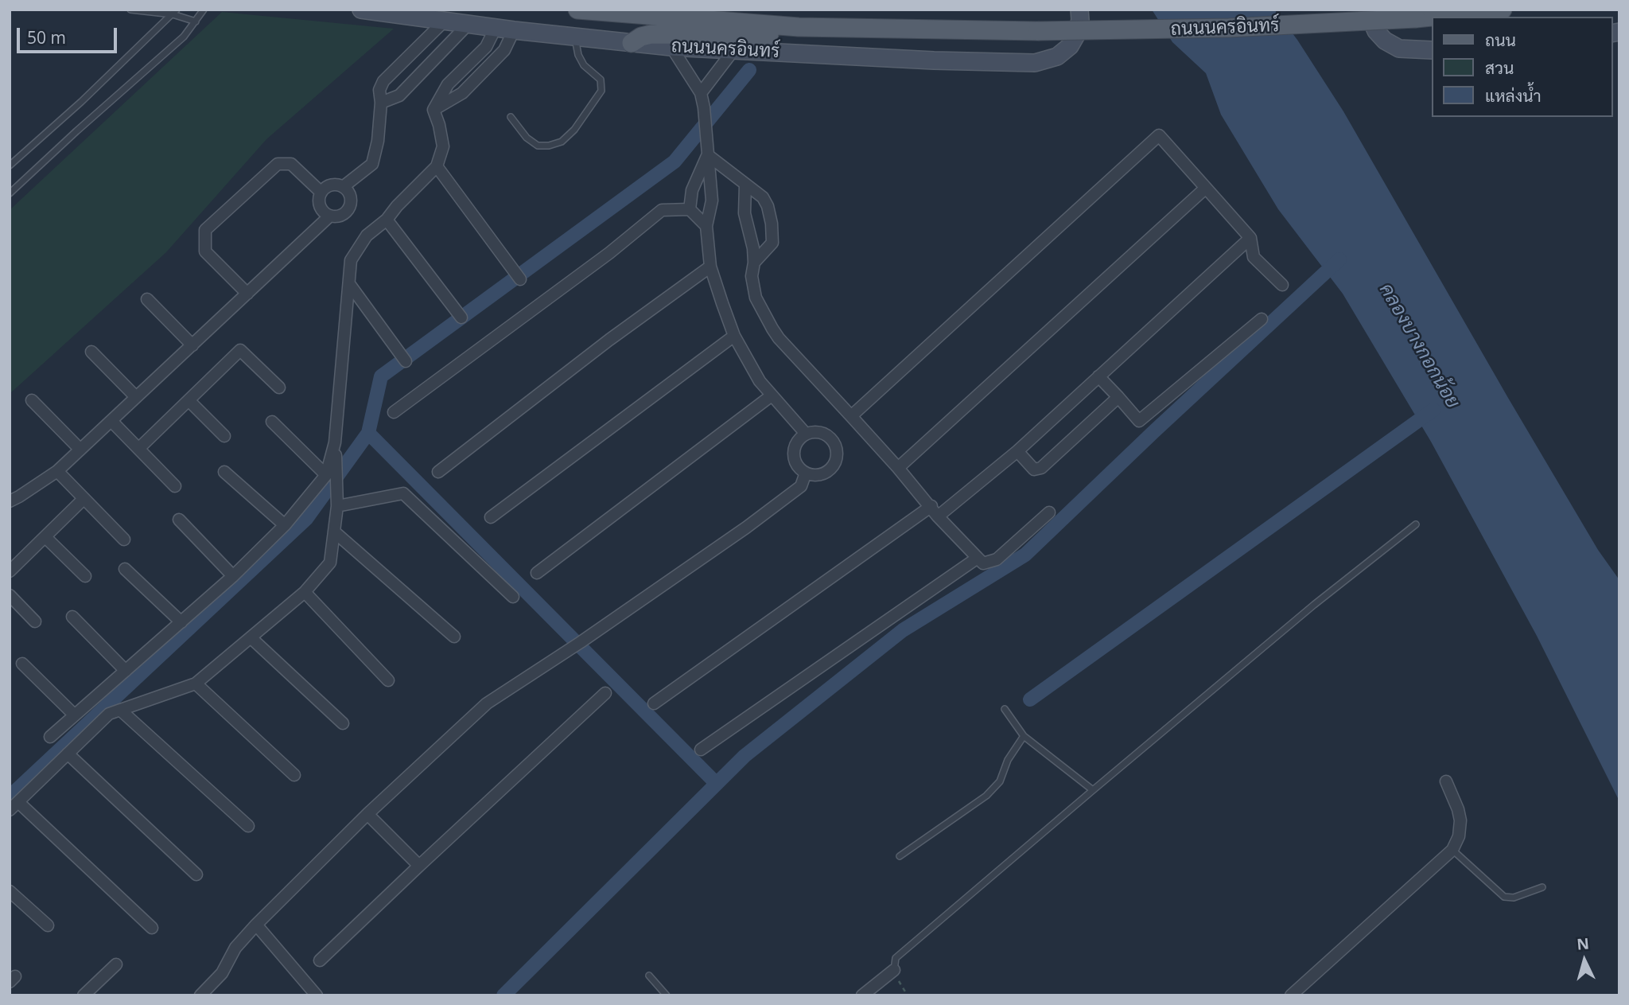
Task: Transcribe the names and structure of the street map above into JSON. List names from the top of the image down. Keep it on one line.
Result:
{"streets":{"main road":["ถนนนครอินทร์"]},"water":["คลองบางกอกน้อย"],"legend":["ถนน","สวน","แหล่งน้ำ"],"scale_bar":"50 m","north":"top"}
